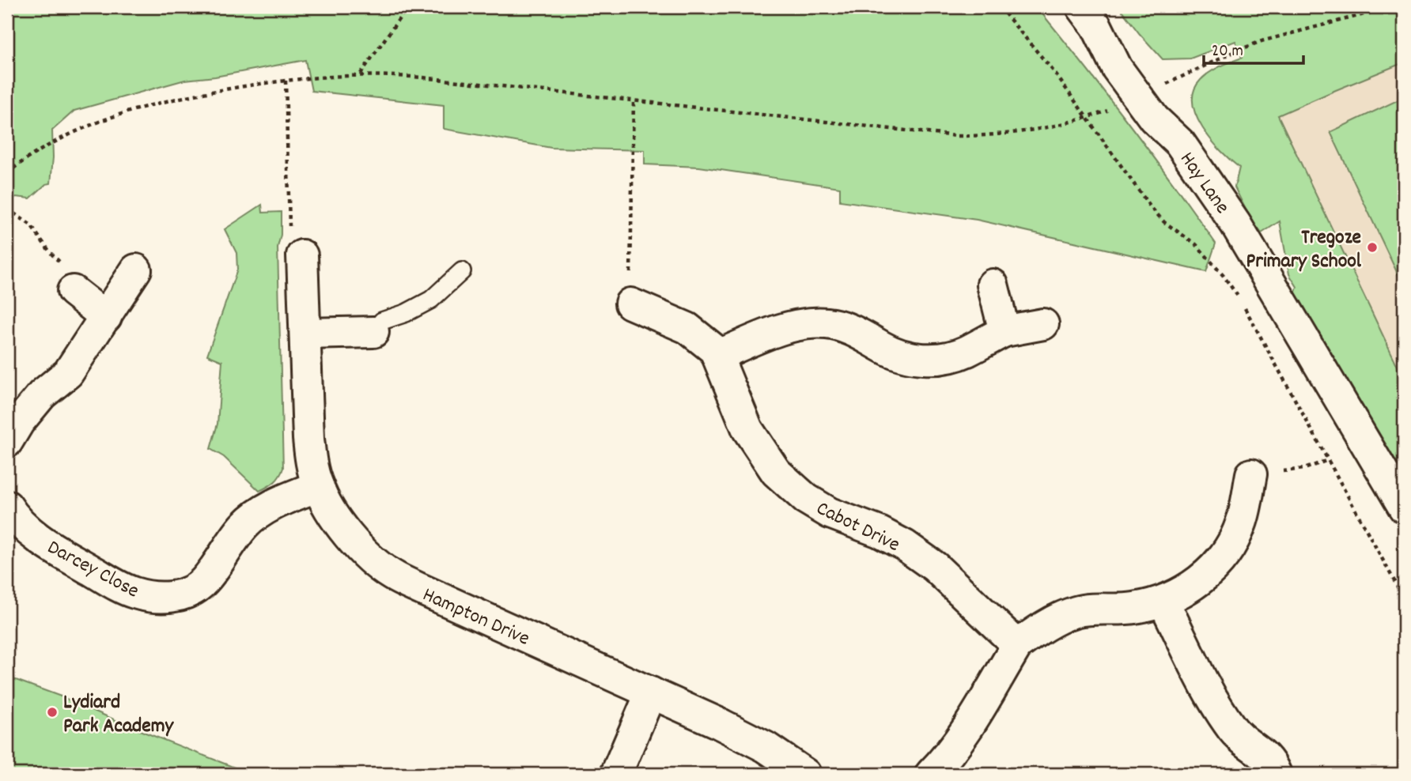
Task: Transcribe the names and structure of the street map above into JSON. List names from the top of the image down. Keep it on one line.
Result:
{"streets":{"street":["Hay Lane","Cabot Drive","Darcey Close","Hampton Drive"]},"crossings":[["Darcey Close","Hampton Drive"]],"places":["Tregoze Primary School","Lydiard Park Academy"],"scale_bar":"20 m"}
